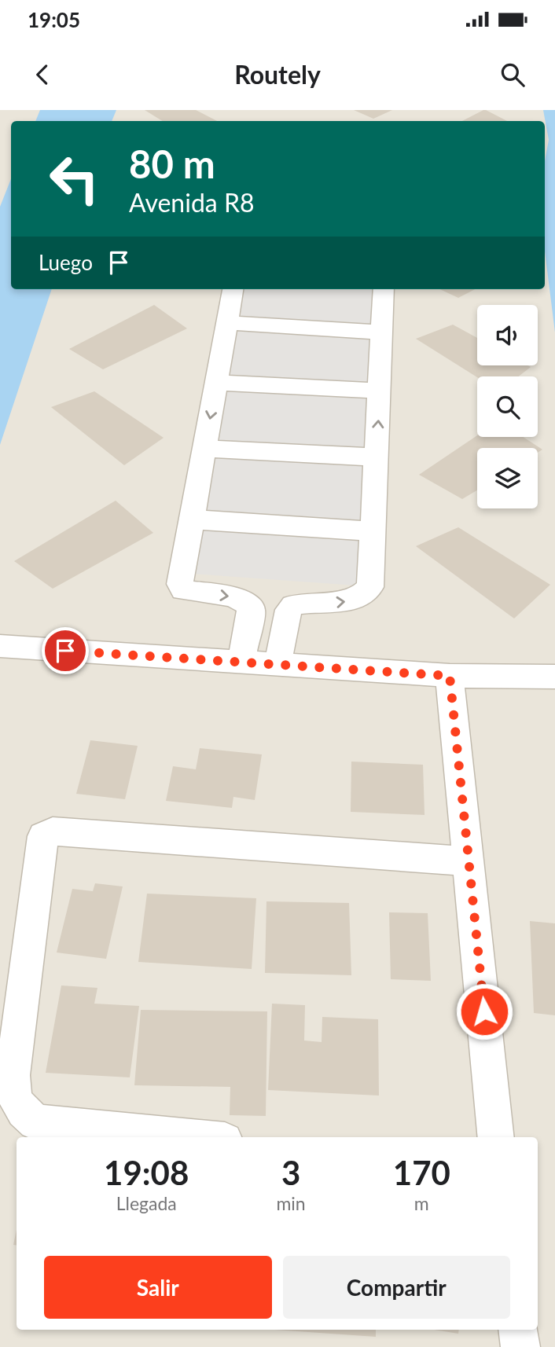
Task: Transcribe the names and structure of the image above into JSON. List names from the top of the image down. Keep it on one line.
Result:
{"page":{"status":"19:05","header":"Routely","turn":["80 m","Avenida R8"],"then":"Luego","eta":["19:08","Llegada","3","min","170","m"],"buttons":["Salir","Compartir"]}}
